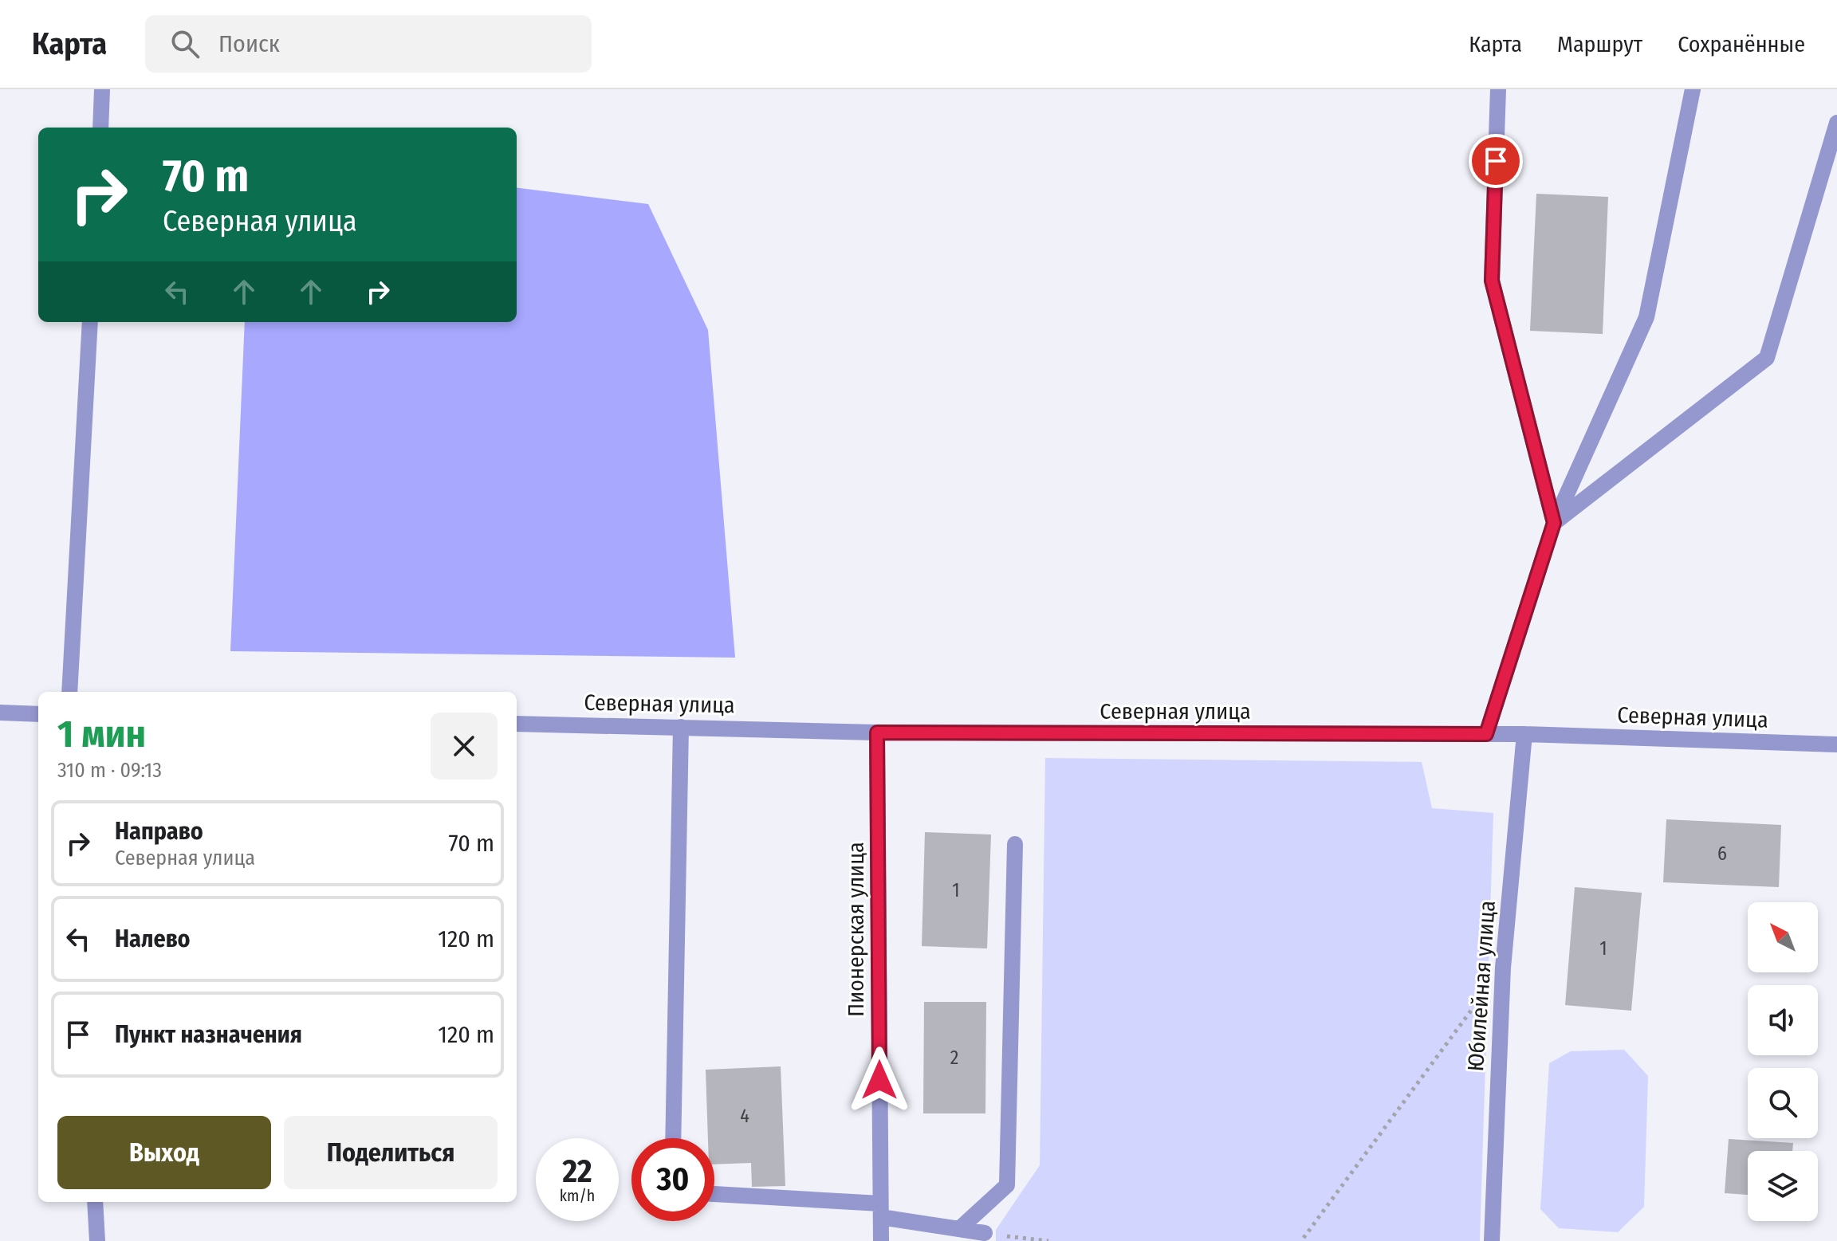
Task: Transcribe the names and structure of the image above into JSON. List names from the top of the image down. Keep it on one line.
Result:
{"streets":{"street":["Северная улица","Пионерская улица","Юбилейная улица"]},"crossings":[["Северная улица","Пионерская улица"],["Северная улица","Юбилейная улица"]],"house_numbers":["6","1","1","2","4"],"north":"top left","page":{"header":"Карта","search":"Поиск","nav":["Карта","Маршрут","Сохранённые"],"turn":["70 m","Северная улица"],"heading":["1 мин","310 m · 09:13"],"list":[{"name":"Направо","note":"Северная улица","value":"70 m"},{"name":"Налево","value":"120 m"},{"name":"Пункт назначения","value":"120 m"}],"buttons":["Выход","Поделиться"],"speed":"22 km/h","limit":"30"}}
